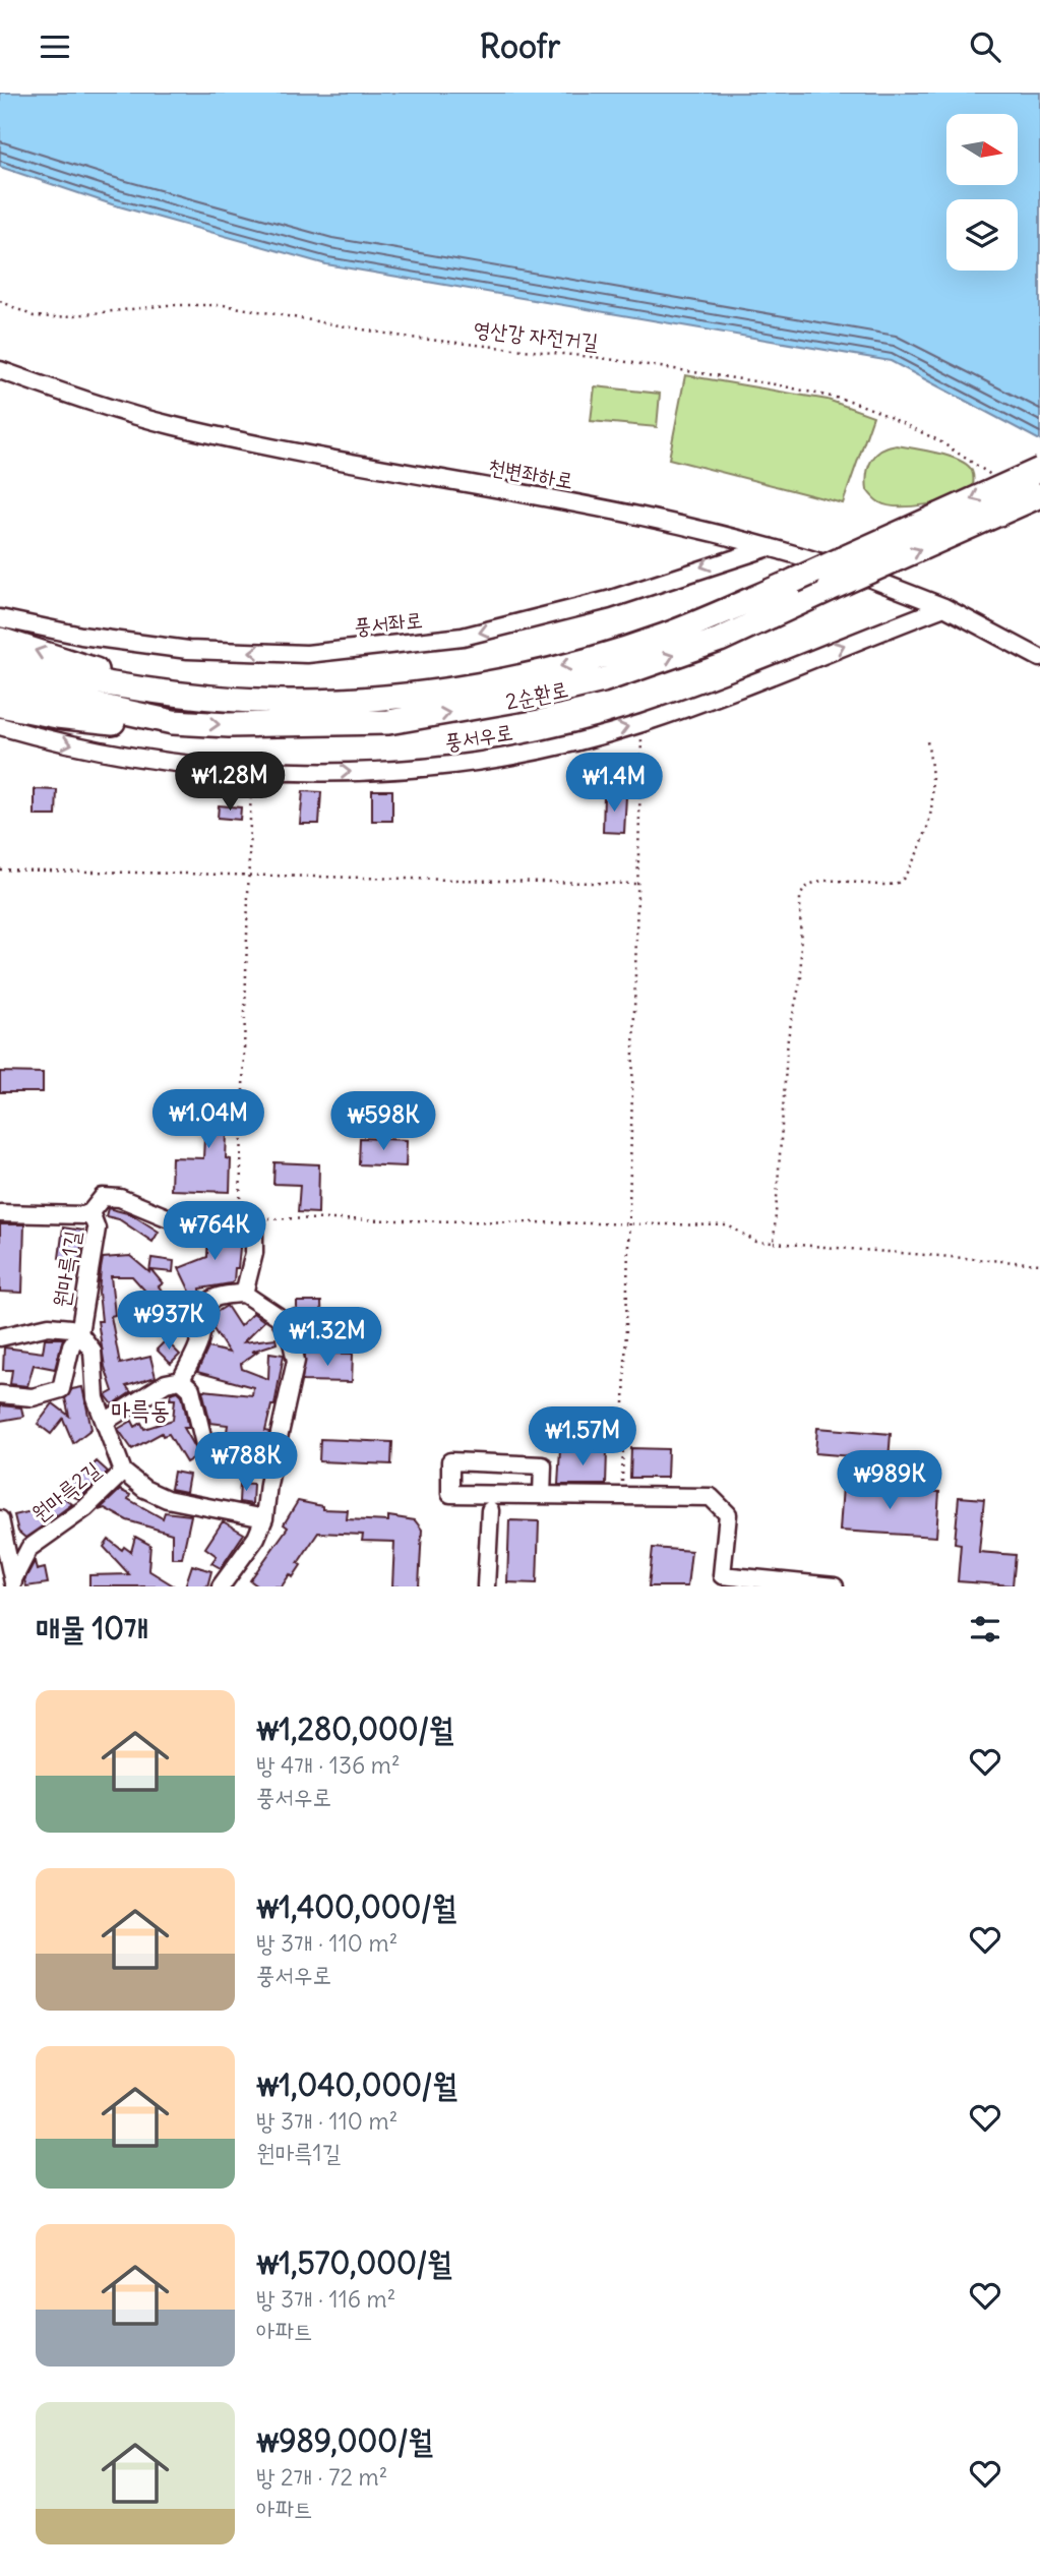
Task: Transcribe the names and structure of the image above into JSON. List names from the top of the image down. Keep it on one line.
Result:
{"streets":{"highway":["2순환로"],"street":["천변좌하로","풍서좌로","풍서우로","원마륵1길","원마륵2길"],"path":["영산강 자전거길"]},"crossings":[["천변좌하로","풍서좌로"],["천변좌하로","풍서우로"],["원마륵1길","원마륵2길"]],"one_way":["풍서좌로","풍서우로"],"districts":["마륵동"],"north":"right","page":{"header":"Roofr","price":["₩1.28M","₩1.4M","₩1.04M","₩598K","₩764K","₩937K","₩1.32M","₩1.57M","₩788K","₩989K"],"heading":"매물 10개","list":[{"name":"₩1,280,000/월","note":"방 4개 · 136 m² · 풍서우로"},{"name":"₩1,400,000/월","note":"방 3개 · 110 m² · 풍서우로"},{"name":"₩1,040,000/월","note":"방 3개 · 110 m² · 원마륵1길"},{"name":"₩1,570,000/월","note":"방 3개 · 116 m² · 아파트"},{"name":"₩989,000/월","note":"방 2개 · 72 m² · 아파트"}]}}
